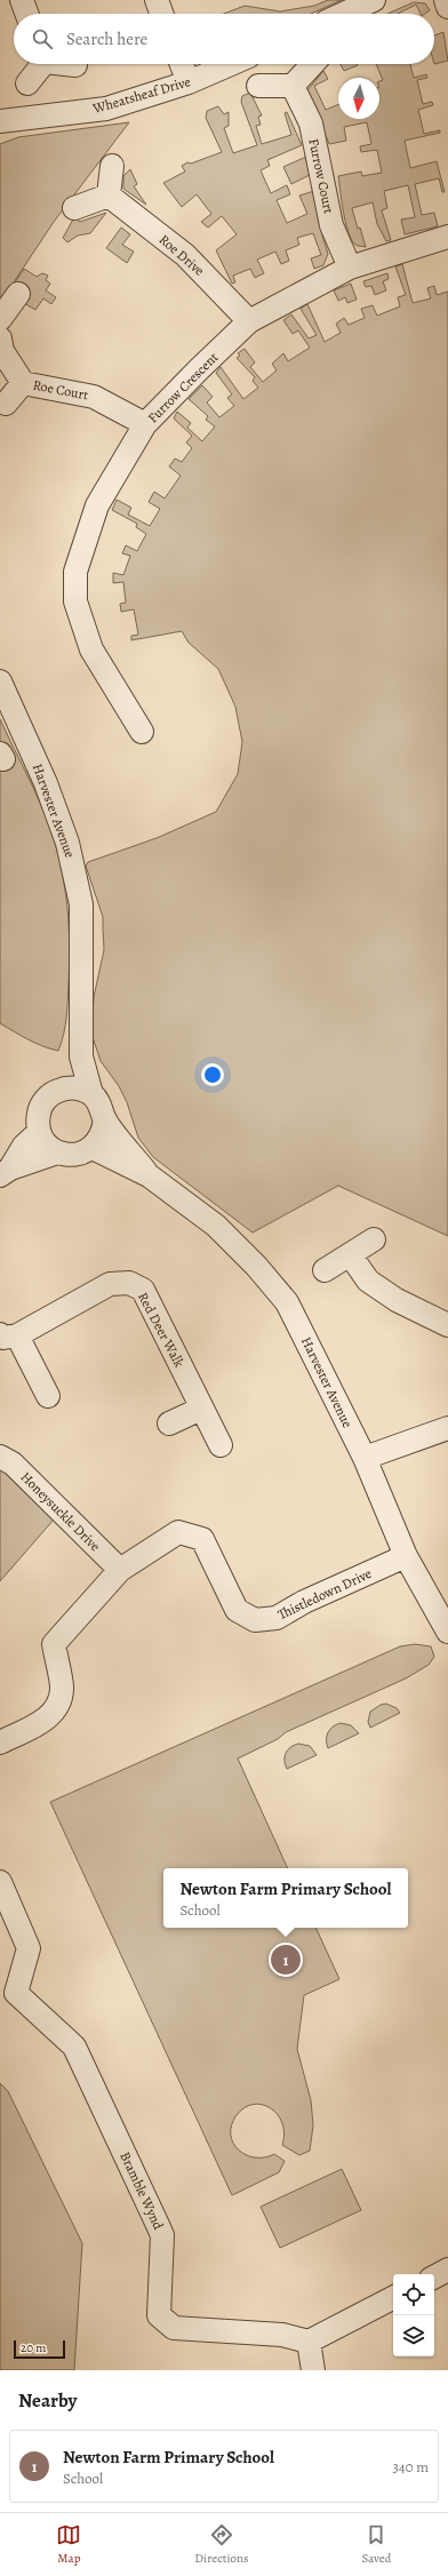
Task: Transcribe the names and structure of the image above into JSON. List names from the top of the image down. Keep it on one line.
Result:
{"streets":{"street":["Wheatsheaf Drive","Furrow Court","Roe Drive","Furrow Crescent","Roe Court","Harvester Avenue","Red Deer Walk","Honeysuckle Drive","Thistledown Drive","Bramble Wynd"]},"crossings":[["Furrow Court","Furrow Crescent"],["Roe Drive","Furrow Crescent"],["Furrow Crescent","Roe Court"],["Harvester Avenue","Thistledown Drive"],["Honeysuckle Drive","Thistledown Drive"]],"scale_bar":"20 m","north":"bottom","page":{"search":"Search here","popup":["Newton Farm Primary School","School"],"pins":"1","scale":"20 m","heading":"Nearby","list":[{"mark":"1","name":"Newton Farm Primary School","note":"School","value":"340 m"}],"nav":["Map","Directions","Saved"]}}
